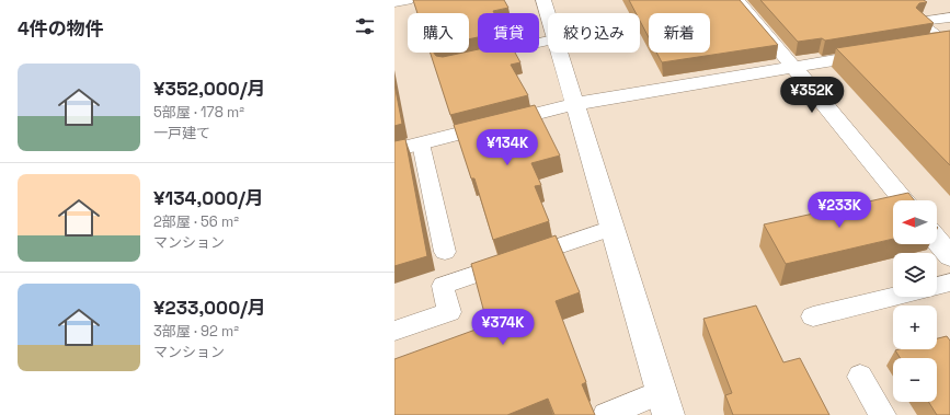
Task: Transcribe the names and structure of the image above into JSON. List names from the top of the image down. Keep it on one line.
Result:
{"north":"left","page":{"heading":"4件の物件","chip":["購入","賃貸","絞り込み","新着"],"list":[{"name":"¥352,000/月","note":"5部屋 · 178 m² · 一戸建て"},{"name":"¥134,000/月","note":"2部屋 · 56 m² · マンション"},{"name":"¥233,000/月","note":"3部屋 · 92 m² · マンション"}],"price":["¥352K","¥134K","¥233K","¥374K"],"map_buttons":["+","−"]}}
